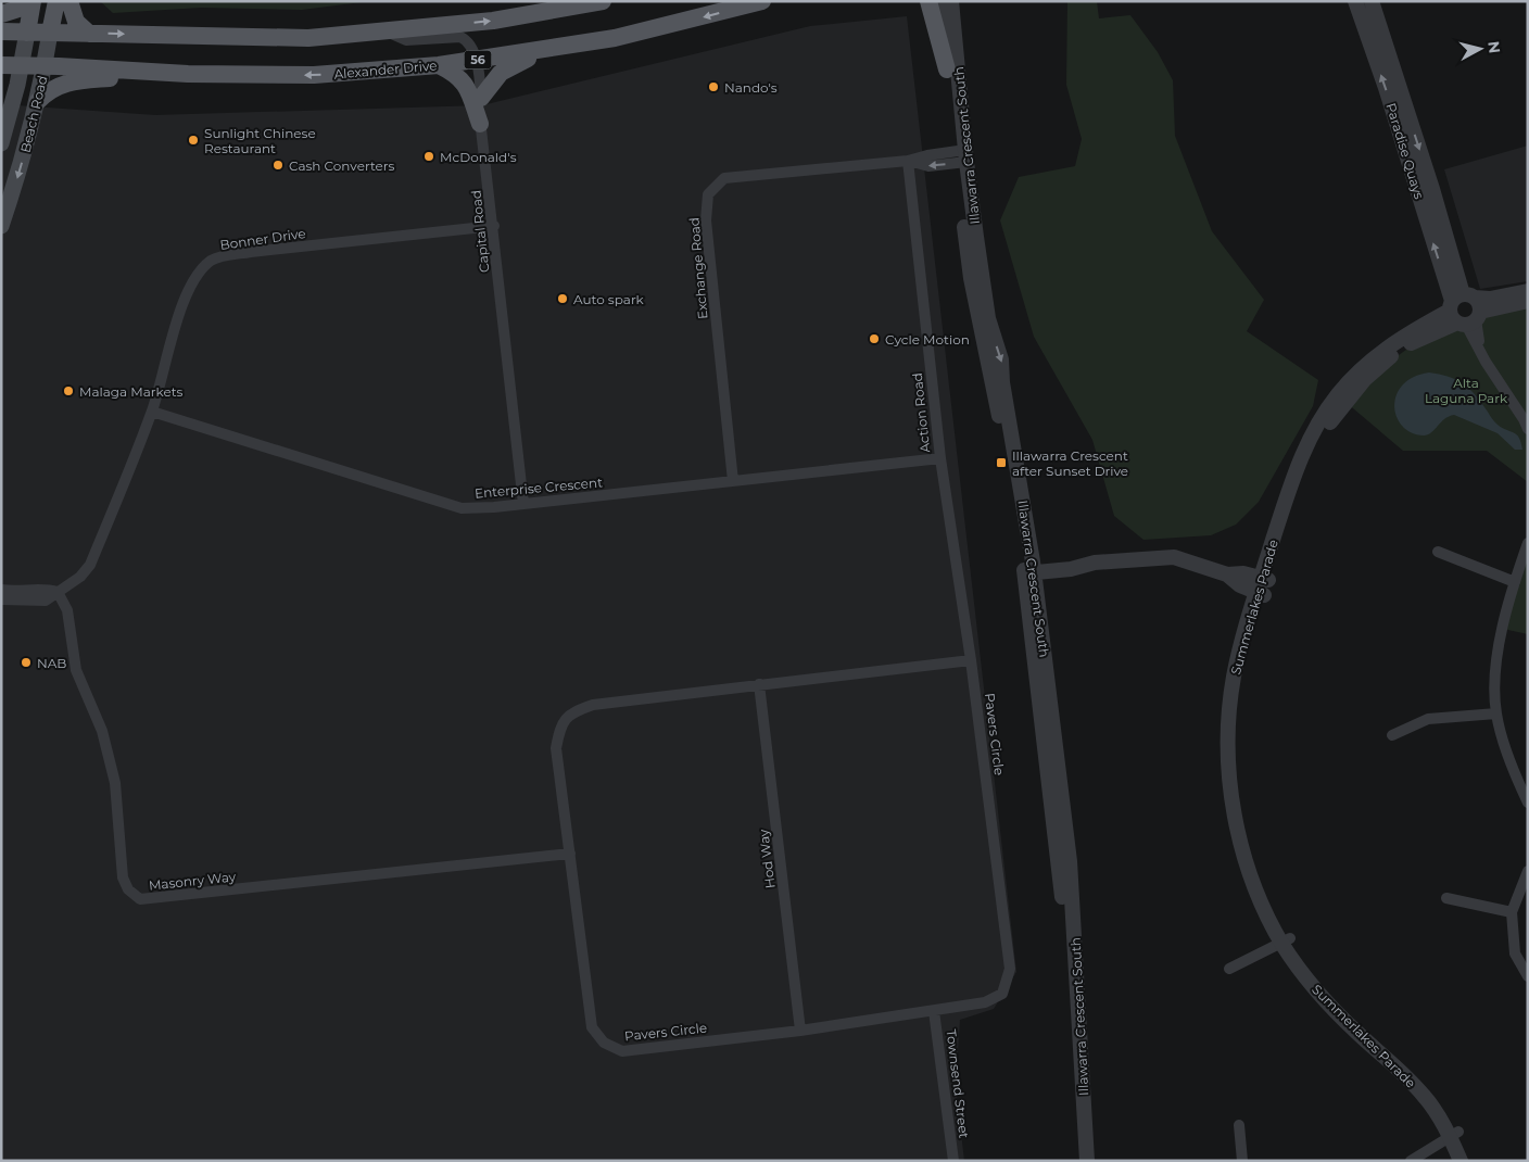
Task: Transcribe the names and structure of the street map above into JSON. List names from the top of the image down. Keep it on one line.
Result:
{"streets":{"main road":["56","Alexander Drive","Beach Road"],"street":["Illawarra Crescent South","Paradise Quays","Capital Road","Bonner Drive","Exchange Road","Action Road","Enterprise Crescent","Summerlakes Parade","Pavers Circle","Hod Way","Masonry Way","Townsend Street"]},"crossings":[["Alexander Drive","Beach Road"],["Alexander Drive","Capital Road"],["Illawarra Crescent South","Exchange Road"],["Paradise Quays","Summerlakes Parade"],["Capital Road","Bonner Drive"],["Capital Road","Enterprise Crescent"],["Bonner Drive","Enterprise Crescent"],["Bonner Drive","Masonry Way"],["Exchange Road","Action Road"],["Exchange Road","Enterprise Crescent"],["Action Road","Enterprise Crescent"],["Action Road","Pavers Circle"],["Pavers Circle","Hod Way"],["Pavers Circle","Masonry Way"],["Pavers Circle","Townsend Street"]],"parks":["Alta Laguna Park"],"places":{"other":["Nando's","Sunlight Chinese Restaurant","McDonald's","Cash Converters","Auto spark","Cycle Motion","Malaga Markets","NAB"],"transit":["Illawarra Crescent after Sunset Drive"]},"north":"right"}
